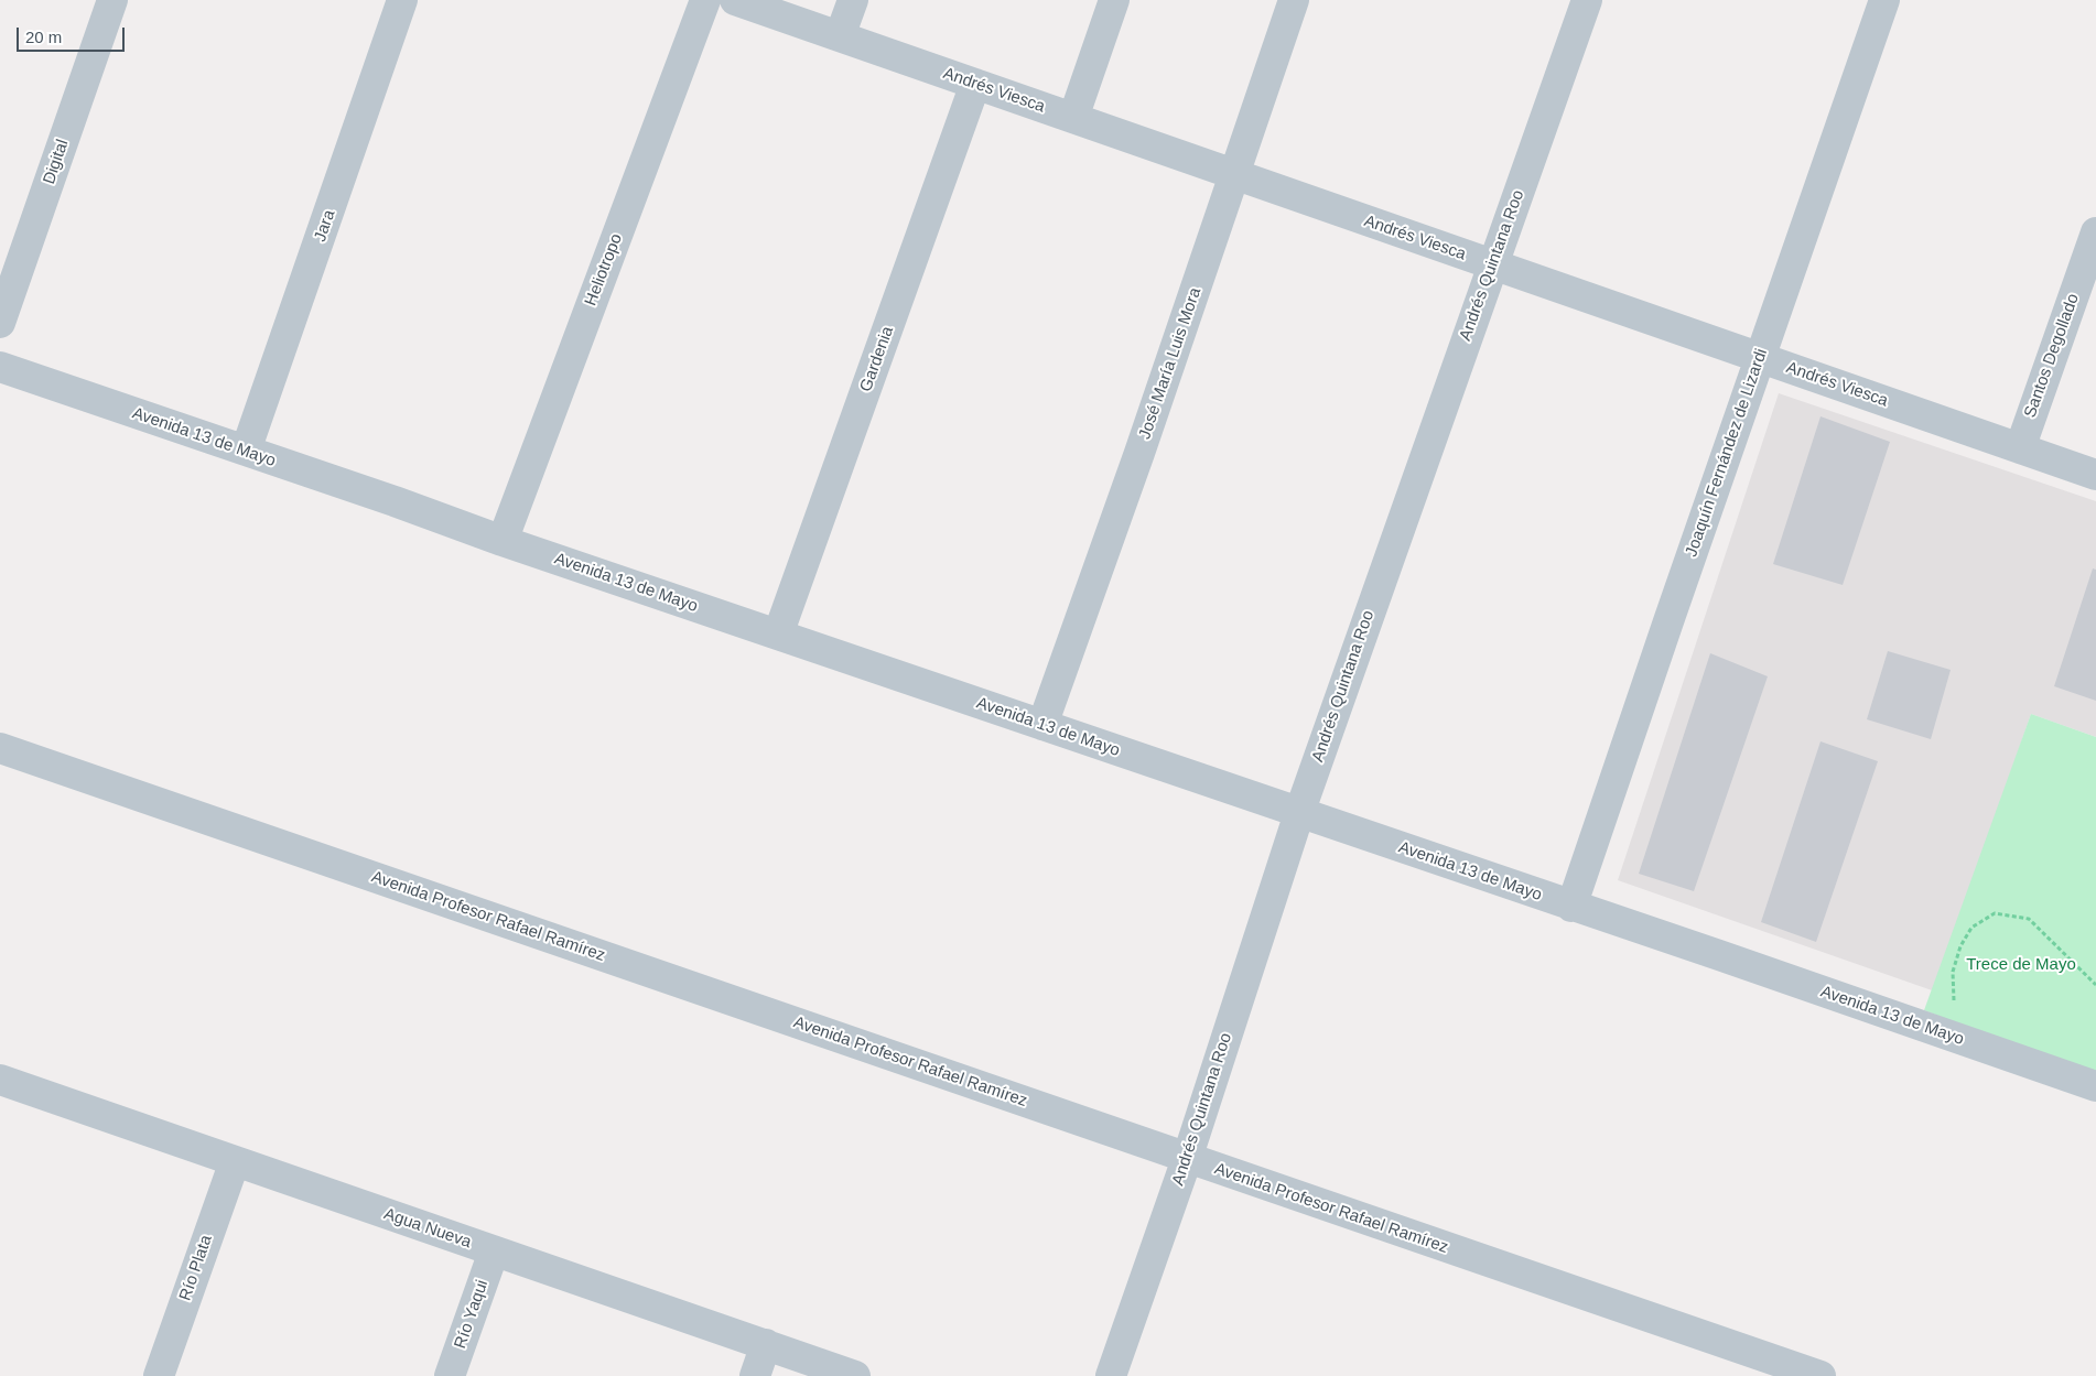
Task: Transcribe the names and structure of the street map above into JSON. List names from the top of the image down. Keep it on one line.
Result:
{"streets":{"street":["Andrés Viesca","Digital","Jara","Andrés Quintana Roo","Heliotropo","Santos Degollado","Gardenia","José María Luis Mora","Avenida 13 de Mayo","Joaquín Fernández de Lizardi","Avenida Profesor Rafael Ramírez","Agua Nueva","Río Plata","Río Yaqui"]},"crossings":[["Andrés Viesca","Andrés Quintana Roo"],["Andrés Viesca","Santos Degollado"],["Andrés Viesca","Gardenia"],["Andrés Viesca","José María Luis Mora"],["Andrés Viesca","Joaquín Fernández de Lizardi"],["Jara","Avenida 13 de Mayo"],["Andrés Quintana Roo","Avenida 13 de Mayo"],["Andrés Quintana Roo","Avenida Profesor Rafael Ramírez"],["Heliotropo","Avenida 13 de Mayo"],["Gardenia","Avenida 13 de Mayo"],["José María Luis Mora","Avenida 13 de Mayo"],["Avenida 13 de Mayo","Joaquín Fernández de Lizardi"],["Agua Nueva","Río Plata"],["Agua Nueva","Río Yaqui"]],"parks":["Trece de Mayo"],"scale_bar":"20 m"}
